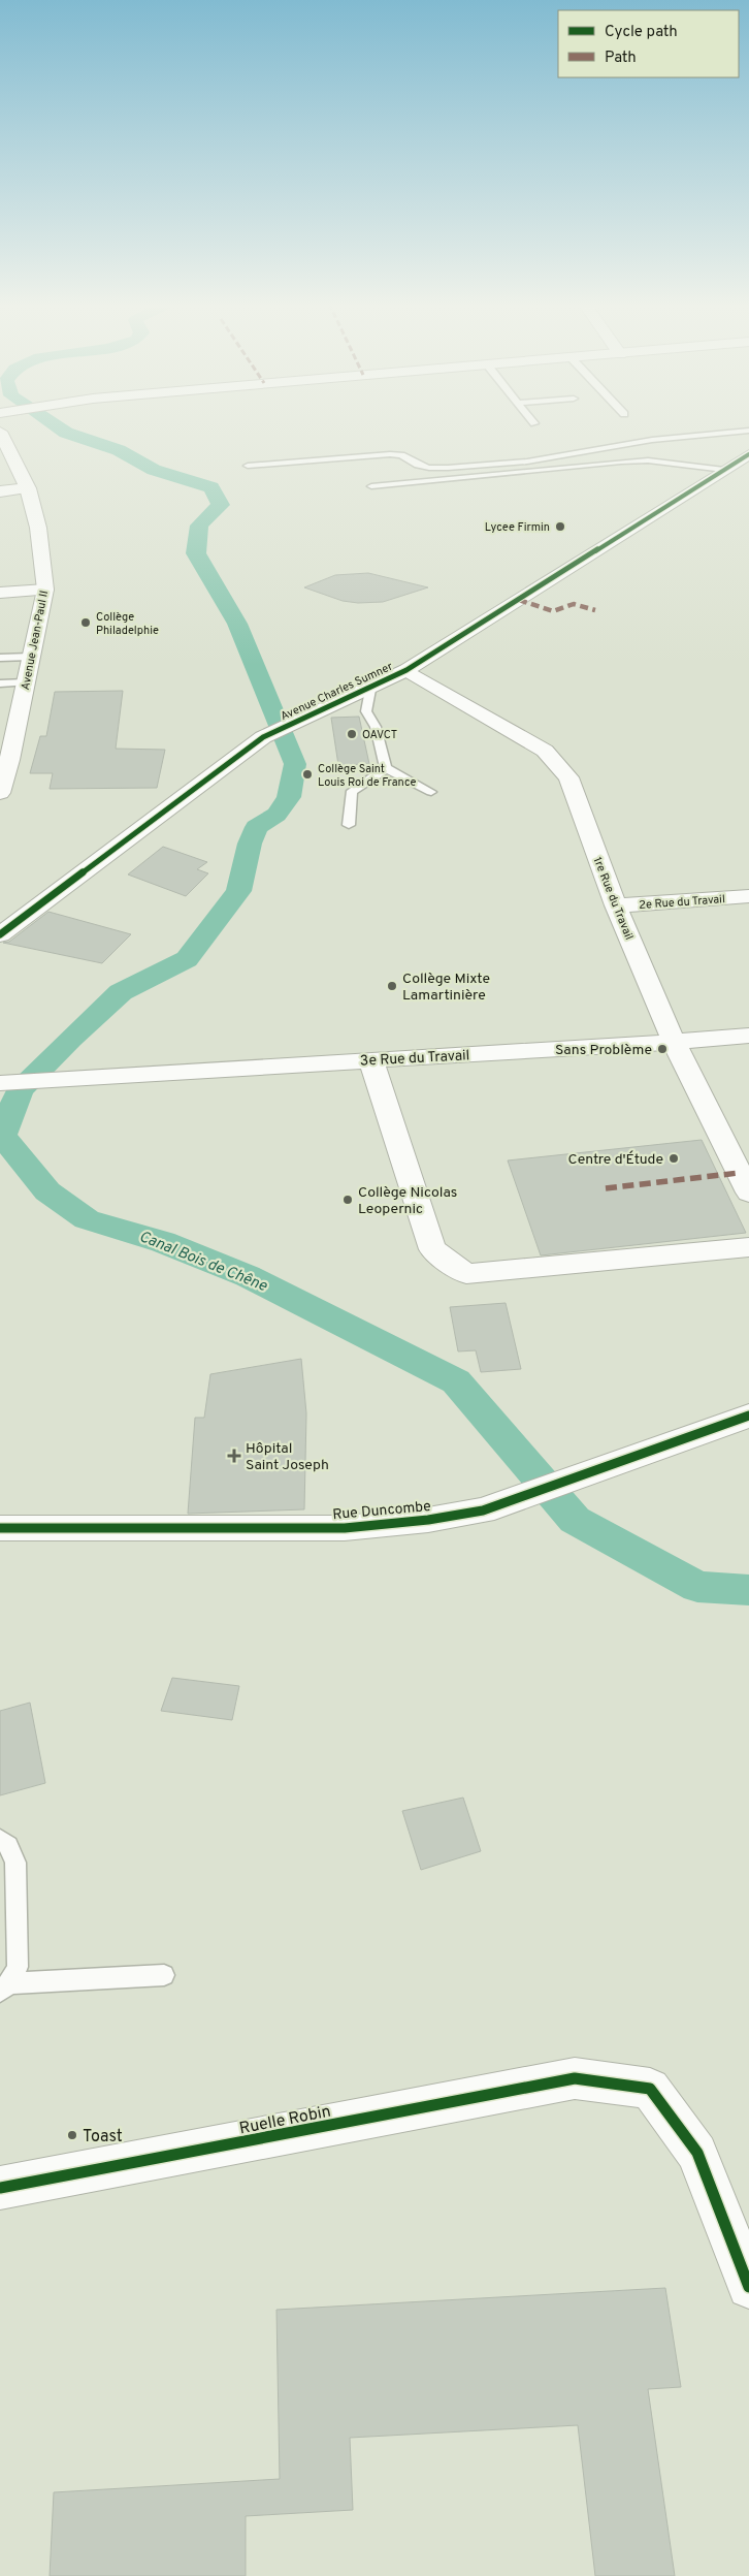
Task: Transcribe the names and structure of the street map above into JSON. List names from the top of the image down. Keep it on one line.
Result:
{"streets":{"street":["Avenue Jean-Paul II","Avenue Charles Sumner","1re Rue du Travail","2e Rue du Travail","3e Rue du Travail","Rue Duncombe","Ruelle Robin"]},"crossings":[["Avenue Charles Sumner","1re Rue du Travail"],["1re Rue du Travail","2e Rue du Travail"],["1re Rue du Travail","3e Rue du Travail"]],"water":["Canal Bois de Chêne"],"places":{"other":["Lycee Firmin","Collège Philadelphie","OAVCT","Collège Saint Louis Roi de France","Collège Mixte Lamartinière","Sans Problème","Centre d'Étude","Collège Nicolas Leopernic","Toast"],"health":["Hôpital Saint Joseph"]},"legend":["Cycle path","Path"]}
